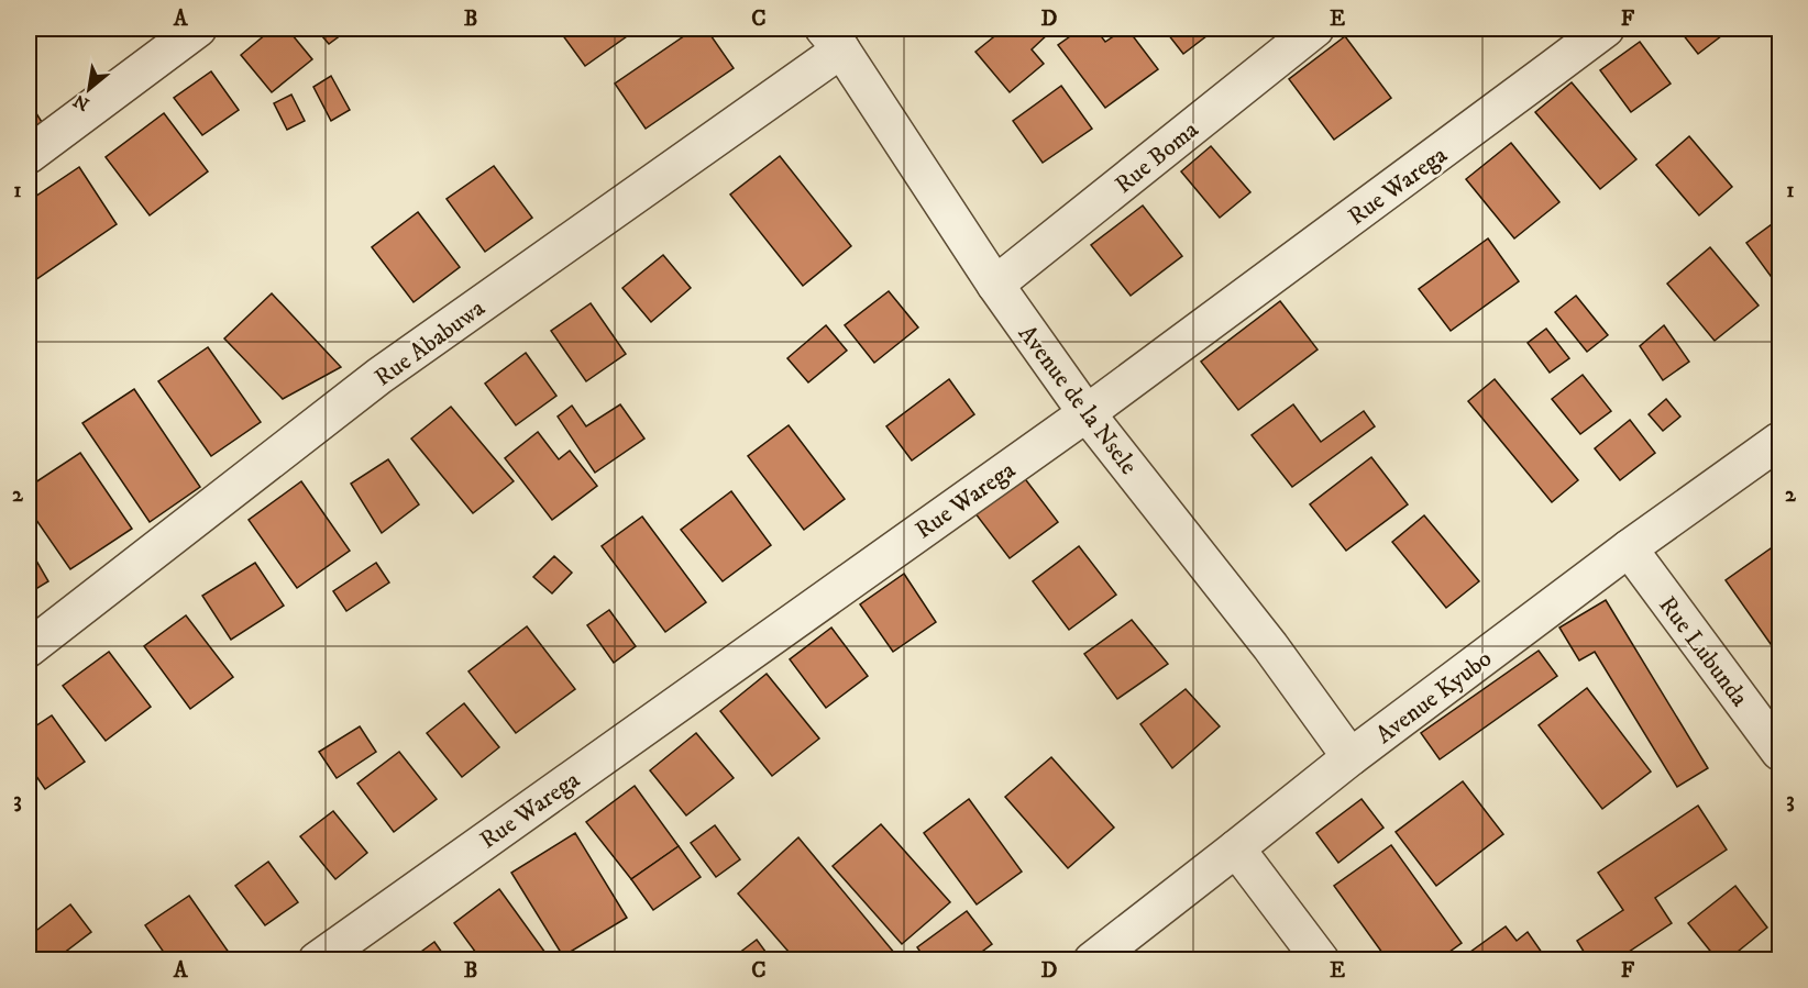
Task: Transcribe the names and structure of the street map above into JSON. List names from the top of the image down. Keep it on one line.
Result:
{"streets":{"street":["Rue Boma","Rue Warega","Rue Ababuwa","Avenue de la Nsele","Rue Lubunda","Avenue Kyubo"]},"crossings":[["Rue Boma","Avenue de la Nsele"],["Rue Warega","Avenue de la Nsele"],["Rue Ababuwa","Avenue de la Nsele"],["Avenue de la Nsele","Avenue Kyubo"],["Rue Lubunda","Avenue Kyubo"]],"north":"bottom left","grid":{"columns":["A","B","C","D","E","F"],"rows":["1","2","3"]}}
